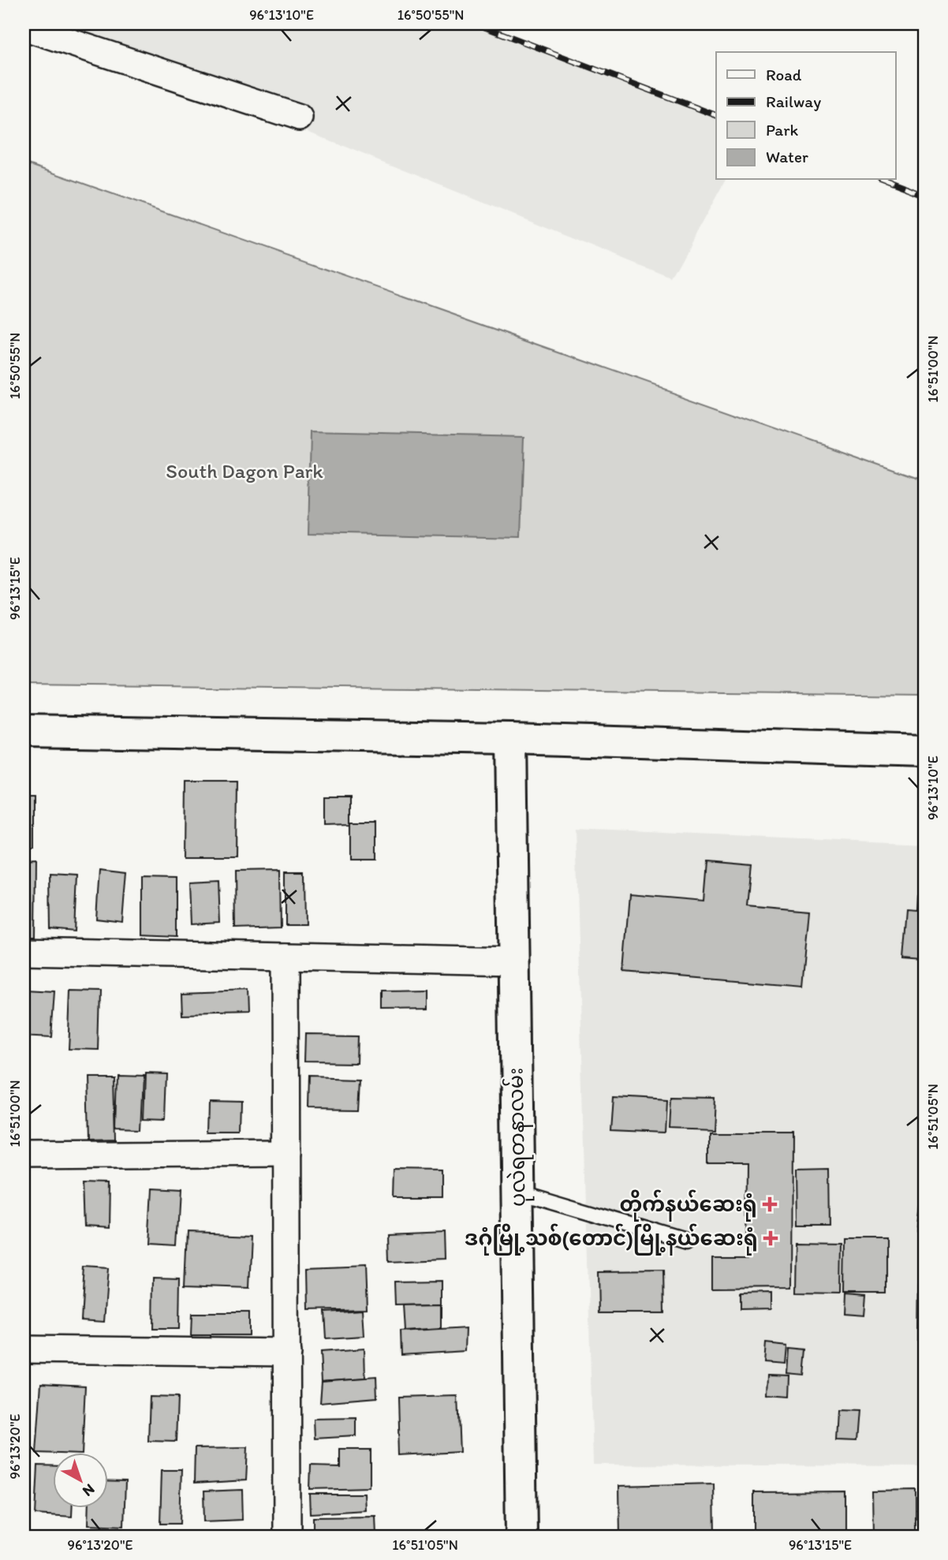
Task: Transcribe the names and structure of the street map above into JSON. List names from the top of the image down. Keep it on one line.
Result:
{"streets":{"main road":["ပုလဲရတနာလမ်း"]},"parks":["South Dagon Park"],"places":{"health":["တိုက်နယ်ဆေးရုံ","ဒဂုံမြို့သစ်(တောင်)မြို့နယ်ဆေးရုံ"]},"legend":["Road","Railway","Park","Water"],"north":"bottom right","coordinates":["96°13'10\"E","16°50'55\"N","16°51'00\"N","96°13'15\"E","16°51'05\"N","96°13'20\"E"]}
